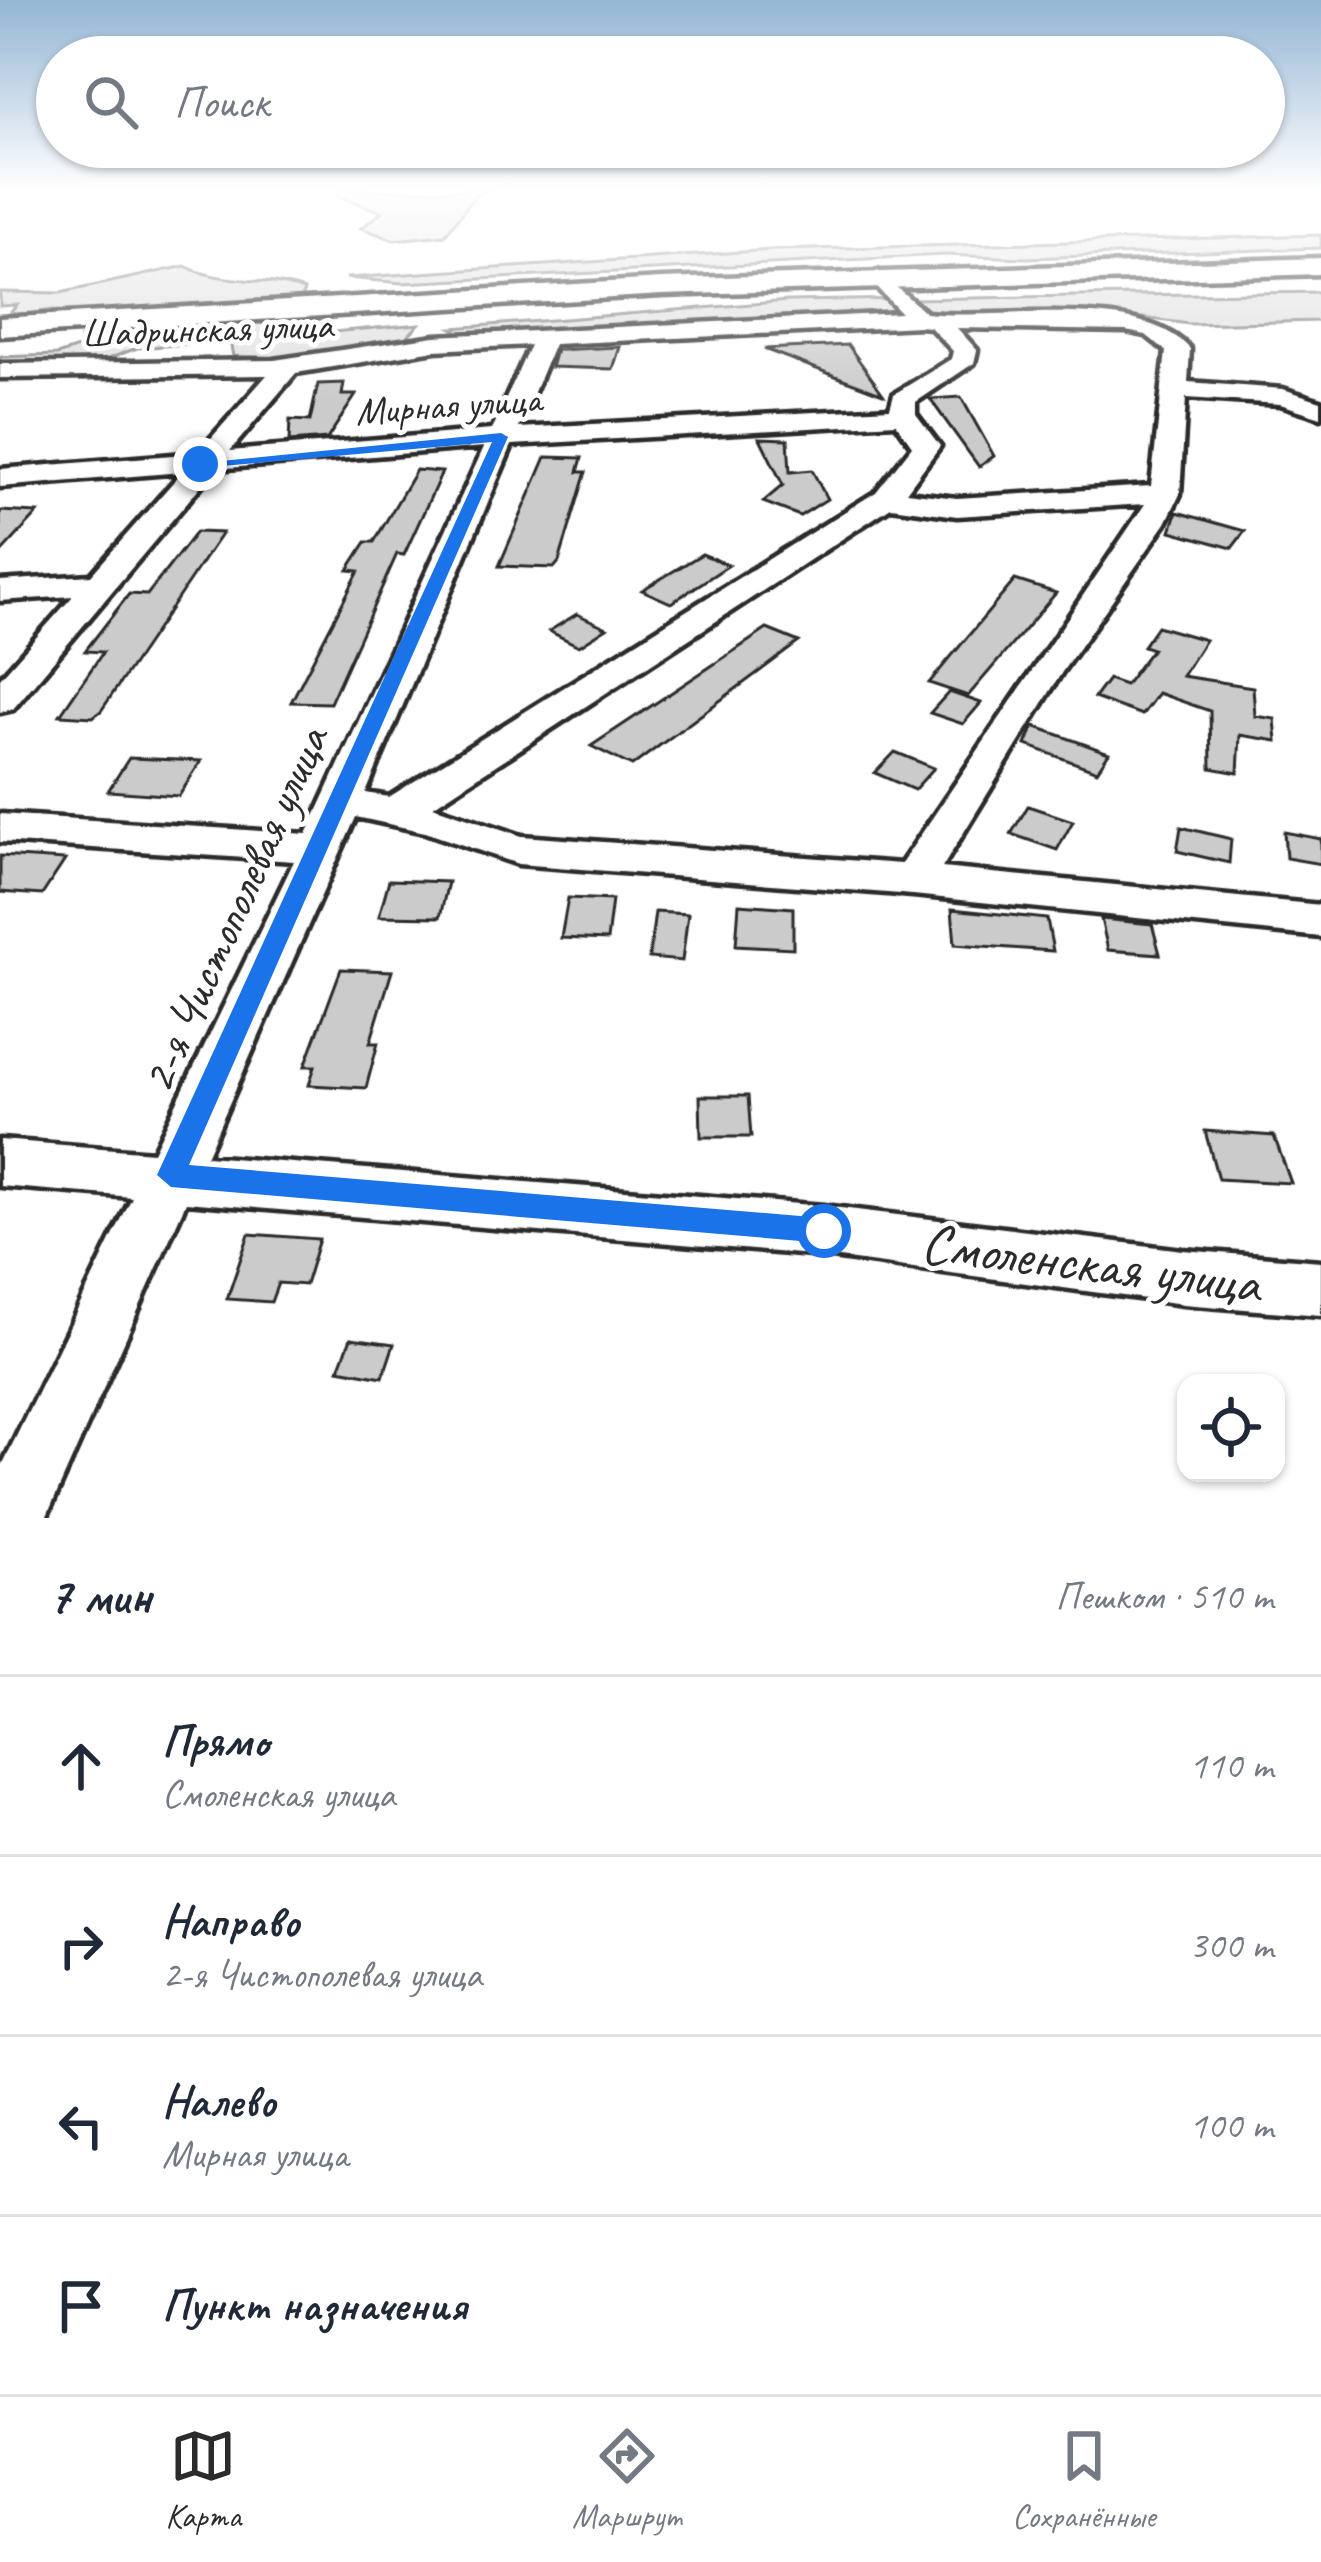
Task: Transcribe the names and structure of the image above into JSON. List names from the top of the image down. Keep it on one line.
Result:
{"streets":{"street":["Шадринская улица","Мирная улица","2-я Чистополевая улица","Смоленская улица"]},"crossings":[["Шадринская улица","2-я Чистополевая улица"],["Мирная улица","2-я Чистополевая улица"],["2-я Чистополевая улица","Смоленская улица"]],"page":{"search":"Поиск","heading":["7 мин","Пешком · 510 m"],"list":[["Прямо","Смоленская улица","110 m"],["Направо","2-я Чистополевая улица","300 m"],["Налево","Мирная улица","100 m"],"Пункт назначения"],"nav":["Карта","Маршрут","Сохранённые"]}}
